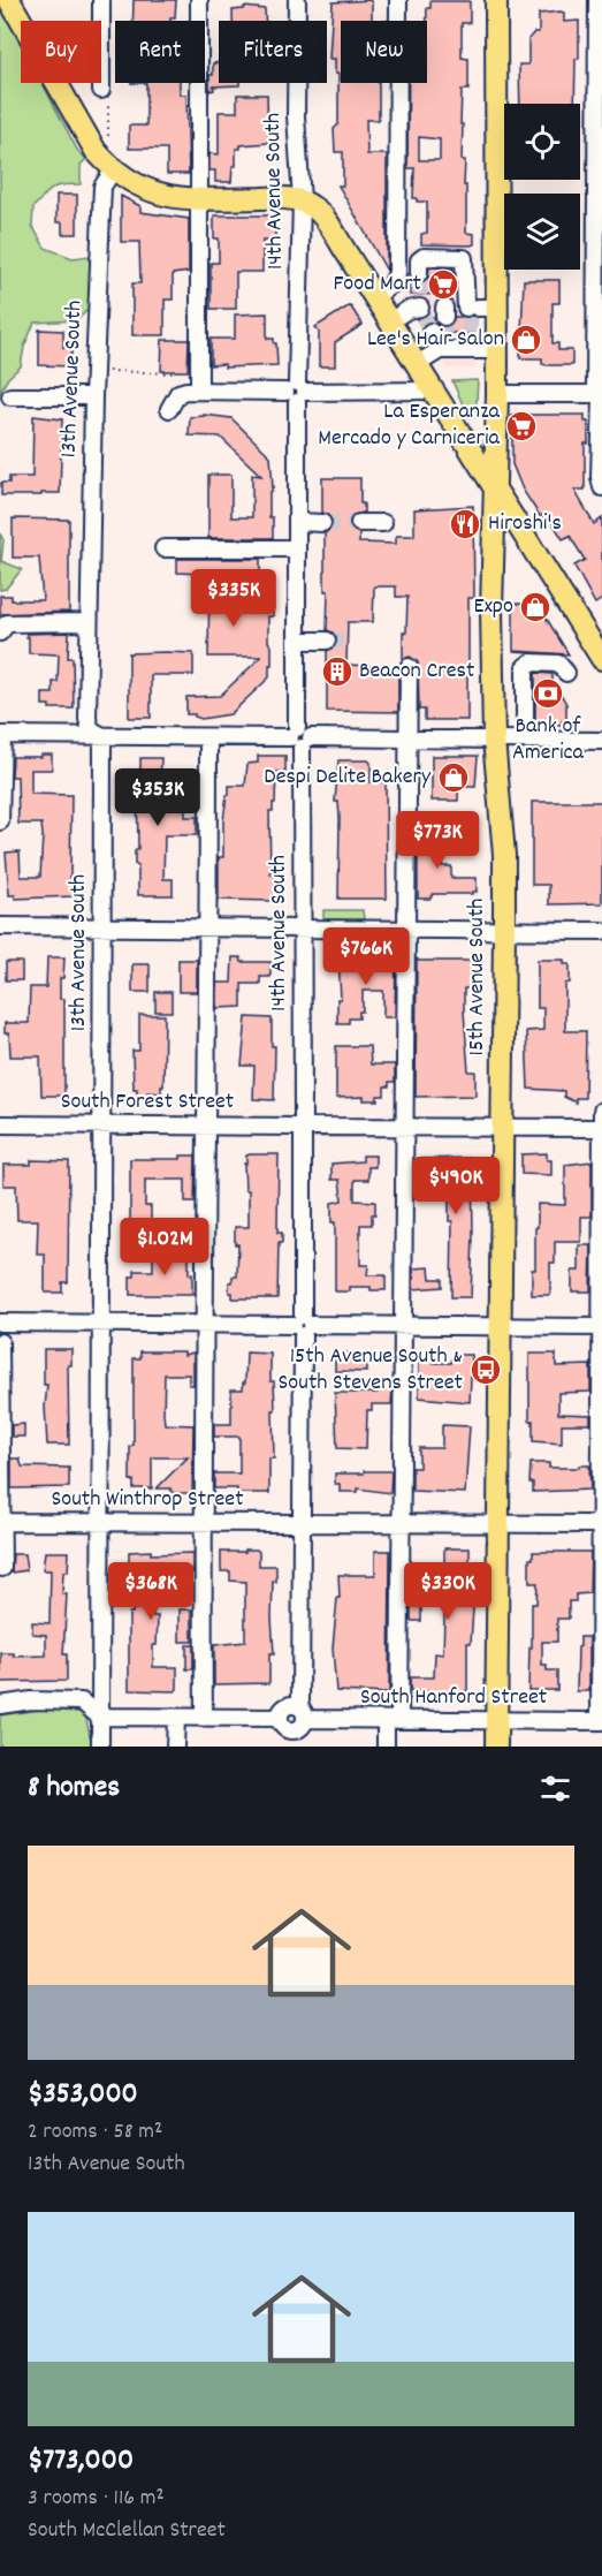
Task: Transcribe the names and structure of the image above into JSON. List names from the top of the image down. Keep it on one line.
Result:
{"streets":{"main road":["15th Avenue South"],"street":["14th Avenue South","13th Avenue South","South Forest Street","South Winthrop Street","South Hanford Street"]},"crossings":[["14th Avenue South","South Forest Street"],["14th Avenue South","South Winthrop Street"],["14th Avenue South","South Hanford Street"],["13th Avenue South","South Forest Street"],["13th Avenue South","South Winthrop Street"],["15th Avenue South","South Forest Street"],["15th Avenue South","South Winthrop Street"],["15th Avenue South","South Hanford Street"]],"places":{"supermarket":["Food Mart","La Esperanza Mercado y Carniceria"],"shop":["Lee's Hair Salon","Expo","Despi Delite Bakery"],"restaurant":["Hiroshi's"],"building":["Beacon Crest"],"bank":["Bank of America"],"bus stop":["15th Avenue South & South Stevens Street"]},"page":{"chip":["Buy","Rent","Filters","New"],"price":["$335K","$353K","$773K","$766K","$490K","$1.02M","$368K","$330K"],"heading":"8 homes","list":[{"name":"$353,000","note":"2 rooms · 58 m² · 13th Avenue South"},{"name":"$773,000","note":"3 rooms · 116 m² · South McClellan Street"}]}}
